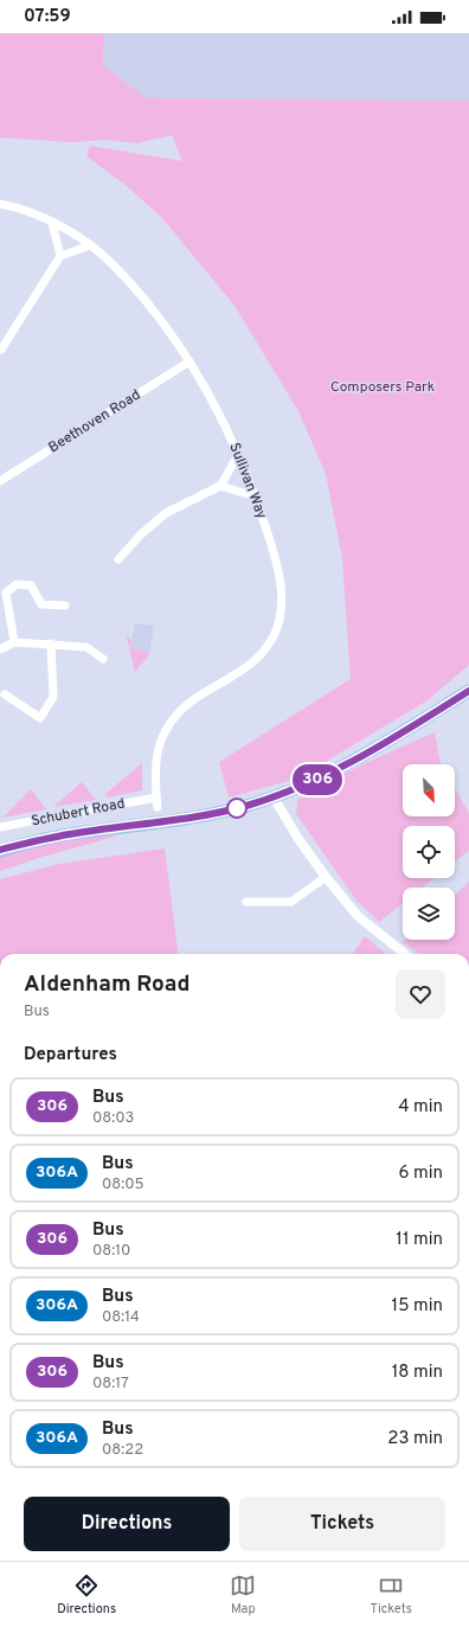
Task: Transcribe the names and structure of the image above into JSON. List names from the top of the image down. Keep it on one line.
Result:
{"streets":{"street":["Beethoven Road","Sullivan Way","Schubert Road"]},"crossings":[["Beethoven Road","Sullivan Way"],["Sullivan Way","Schubert Road"]],"parks":["Composers Park"],"lines":["bus line 306"],"north":"bottom right","page":{"status":"07:59","on_map":"306","heading":[["Aldenham Road","Bus"],"Departures"],"list":[{"mark":"306","name":"Bus","note":"08:03","value":"4 min"},{"mark":"306A","name":"Bus","note":"08:05","value":"6 min"},{"mark":"306","name":"Bus","note":"08:10","value":"11 min"},{"mark":"306A","name":"Bus","note":"08:14","value":"15 min"},{"mark":"306","name":"Bus","note":"08:17","value":"18 min"},{"mark":"306A","name":"Bus","note":"08:22","value":"23 min"}],"buttons":["Directions","Tickets"],"tabs":["Directions","Map","Tickets"]}}
